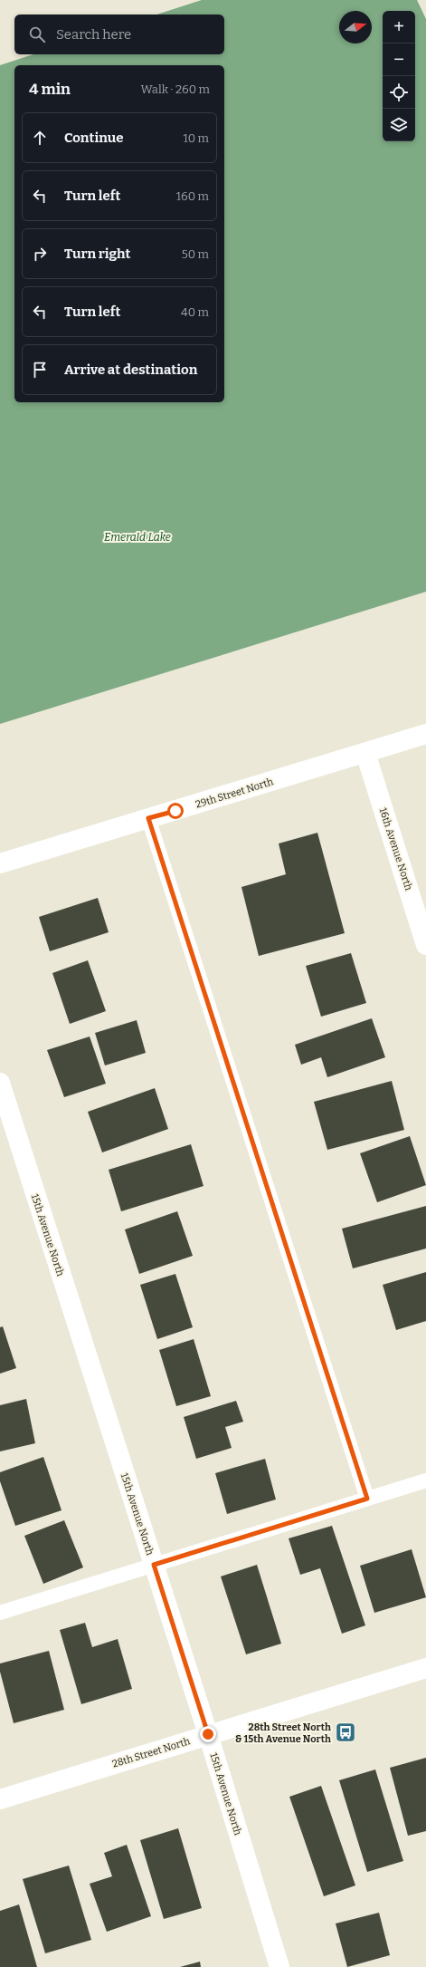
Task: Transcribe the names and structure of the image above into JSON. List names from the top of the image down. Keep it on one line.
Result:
{"streets":{"street":["29th Street North","16th Avenue North","15th Avenue North","28th Street North"]},"crossings":[["29th Street North","16th Avenue North"],["15th Avenue North","28th Street North"]],"water":["Emerald Lake"],"places":{"bus stop":["28th Street North & 15th Avenue North"]},"north":"right","page":{"map_buttons":["+","−"],"search":"Search here","heading":["4 min","Walk · 260 m"],"list":[["Continue","10 m"],["Turn left","160 m"],["Turn right","50 m"],["Turn left","40 m"],"Arrive at destination"]}}
